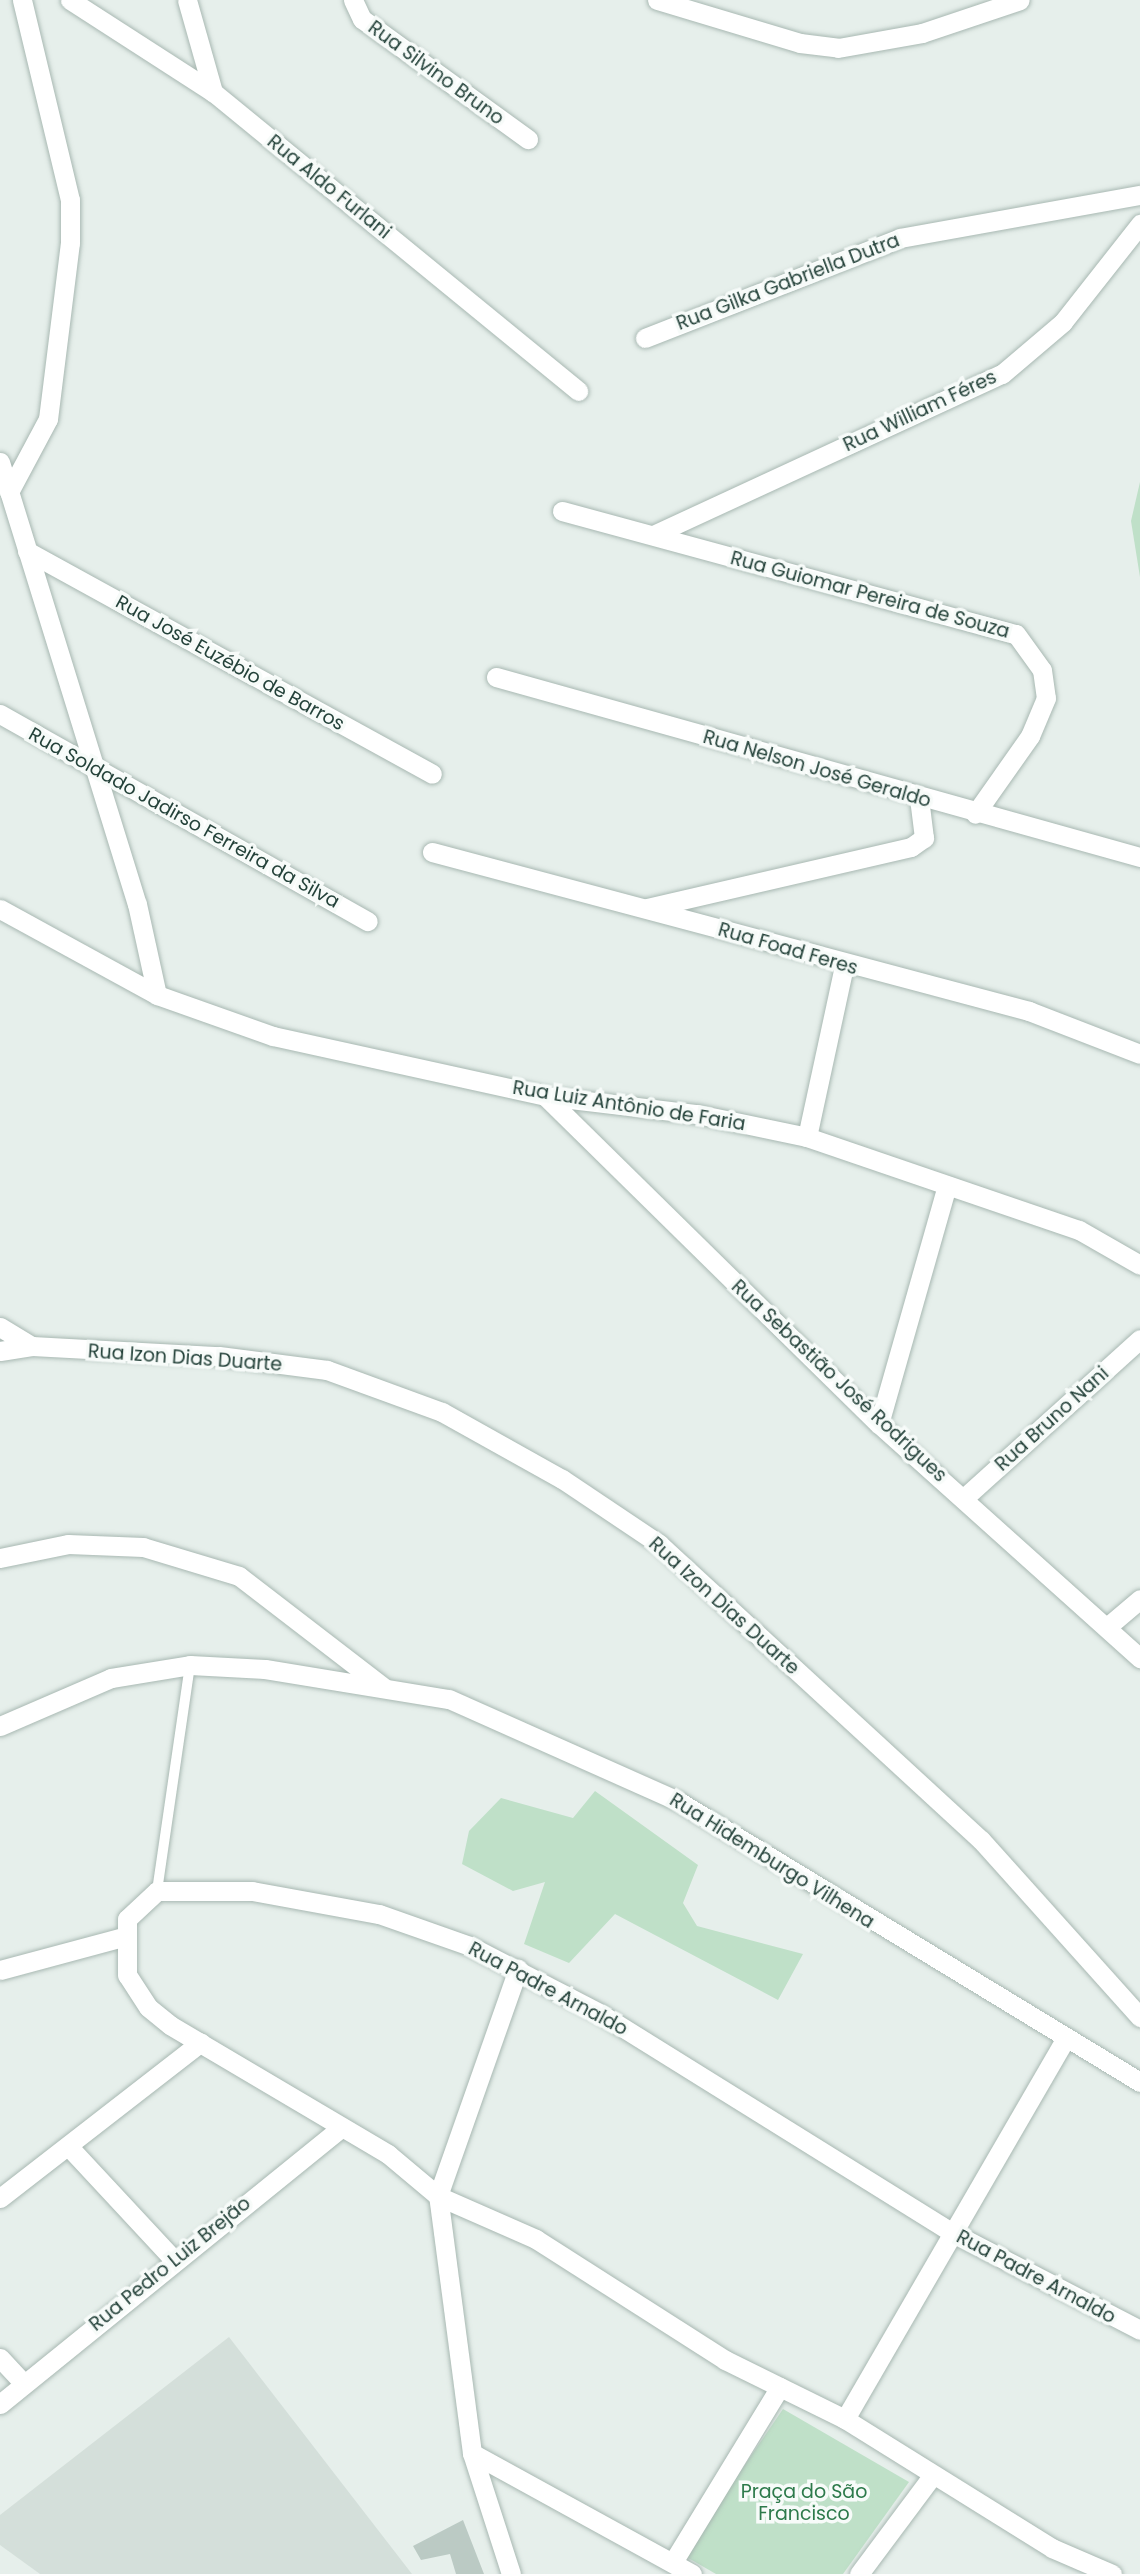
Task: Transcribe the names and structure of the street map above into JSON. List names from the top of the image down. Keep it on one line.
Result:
{"streets":{"street":["Rua Silvino Bruno","Rua Aldo Furlani","Rua Gilka Gabriella Dutra","Rua William Féres","Rua Guiomar Pereira de Souza","Rua José Euzébio de Barros","Rua Nelson José Geraldo","Rua Soldado Jadirso Ferreira da Silva","Rua Foad Feres","Rua Luiz Antônio de Faria","Rua Izon Dias Duarte","Rua Sebastião José Rodrigues","Rua Bruno Nani","Rua Hidemburgo Vilhena","Rua Padre Arnaldo","Rua Pedro Luiz Brejão"]},"crossings":[["Rua William Féres","Rua Guiomar Pereira de Souza"],["Rua Guiomar Pereira de Souza","Rua Nelson José Geraldo"],["Rua Luiz Antônio de Faria","Rua Sebastião José Rodrigues"],["Rua Sebastião José Rodrigues","Rua Bruno Nani"]],"parks":["Praça do São Francisco"]}
